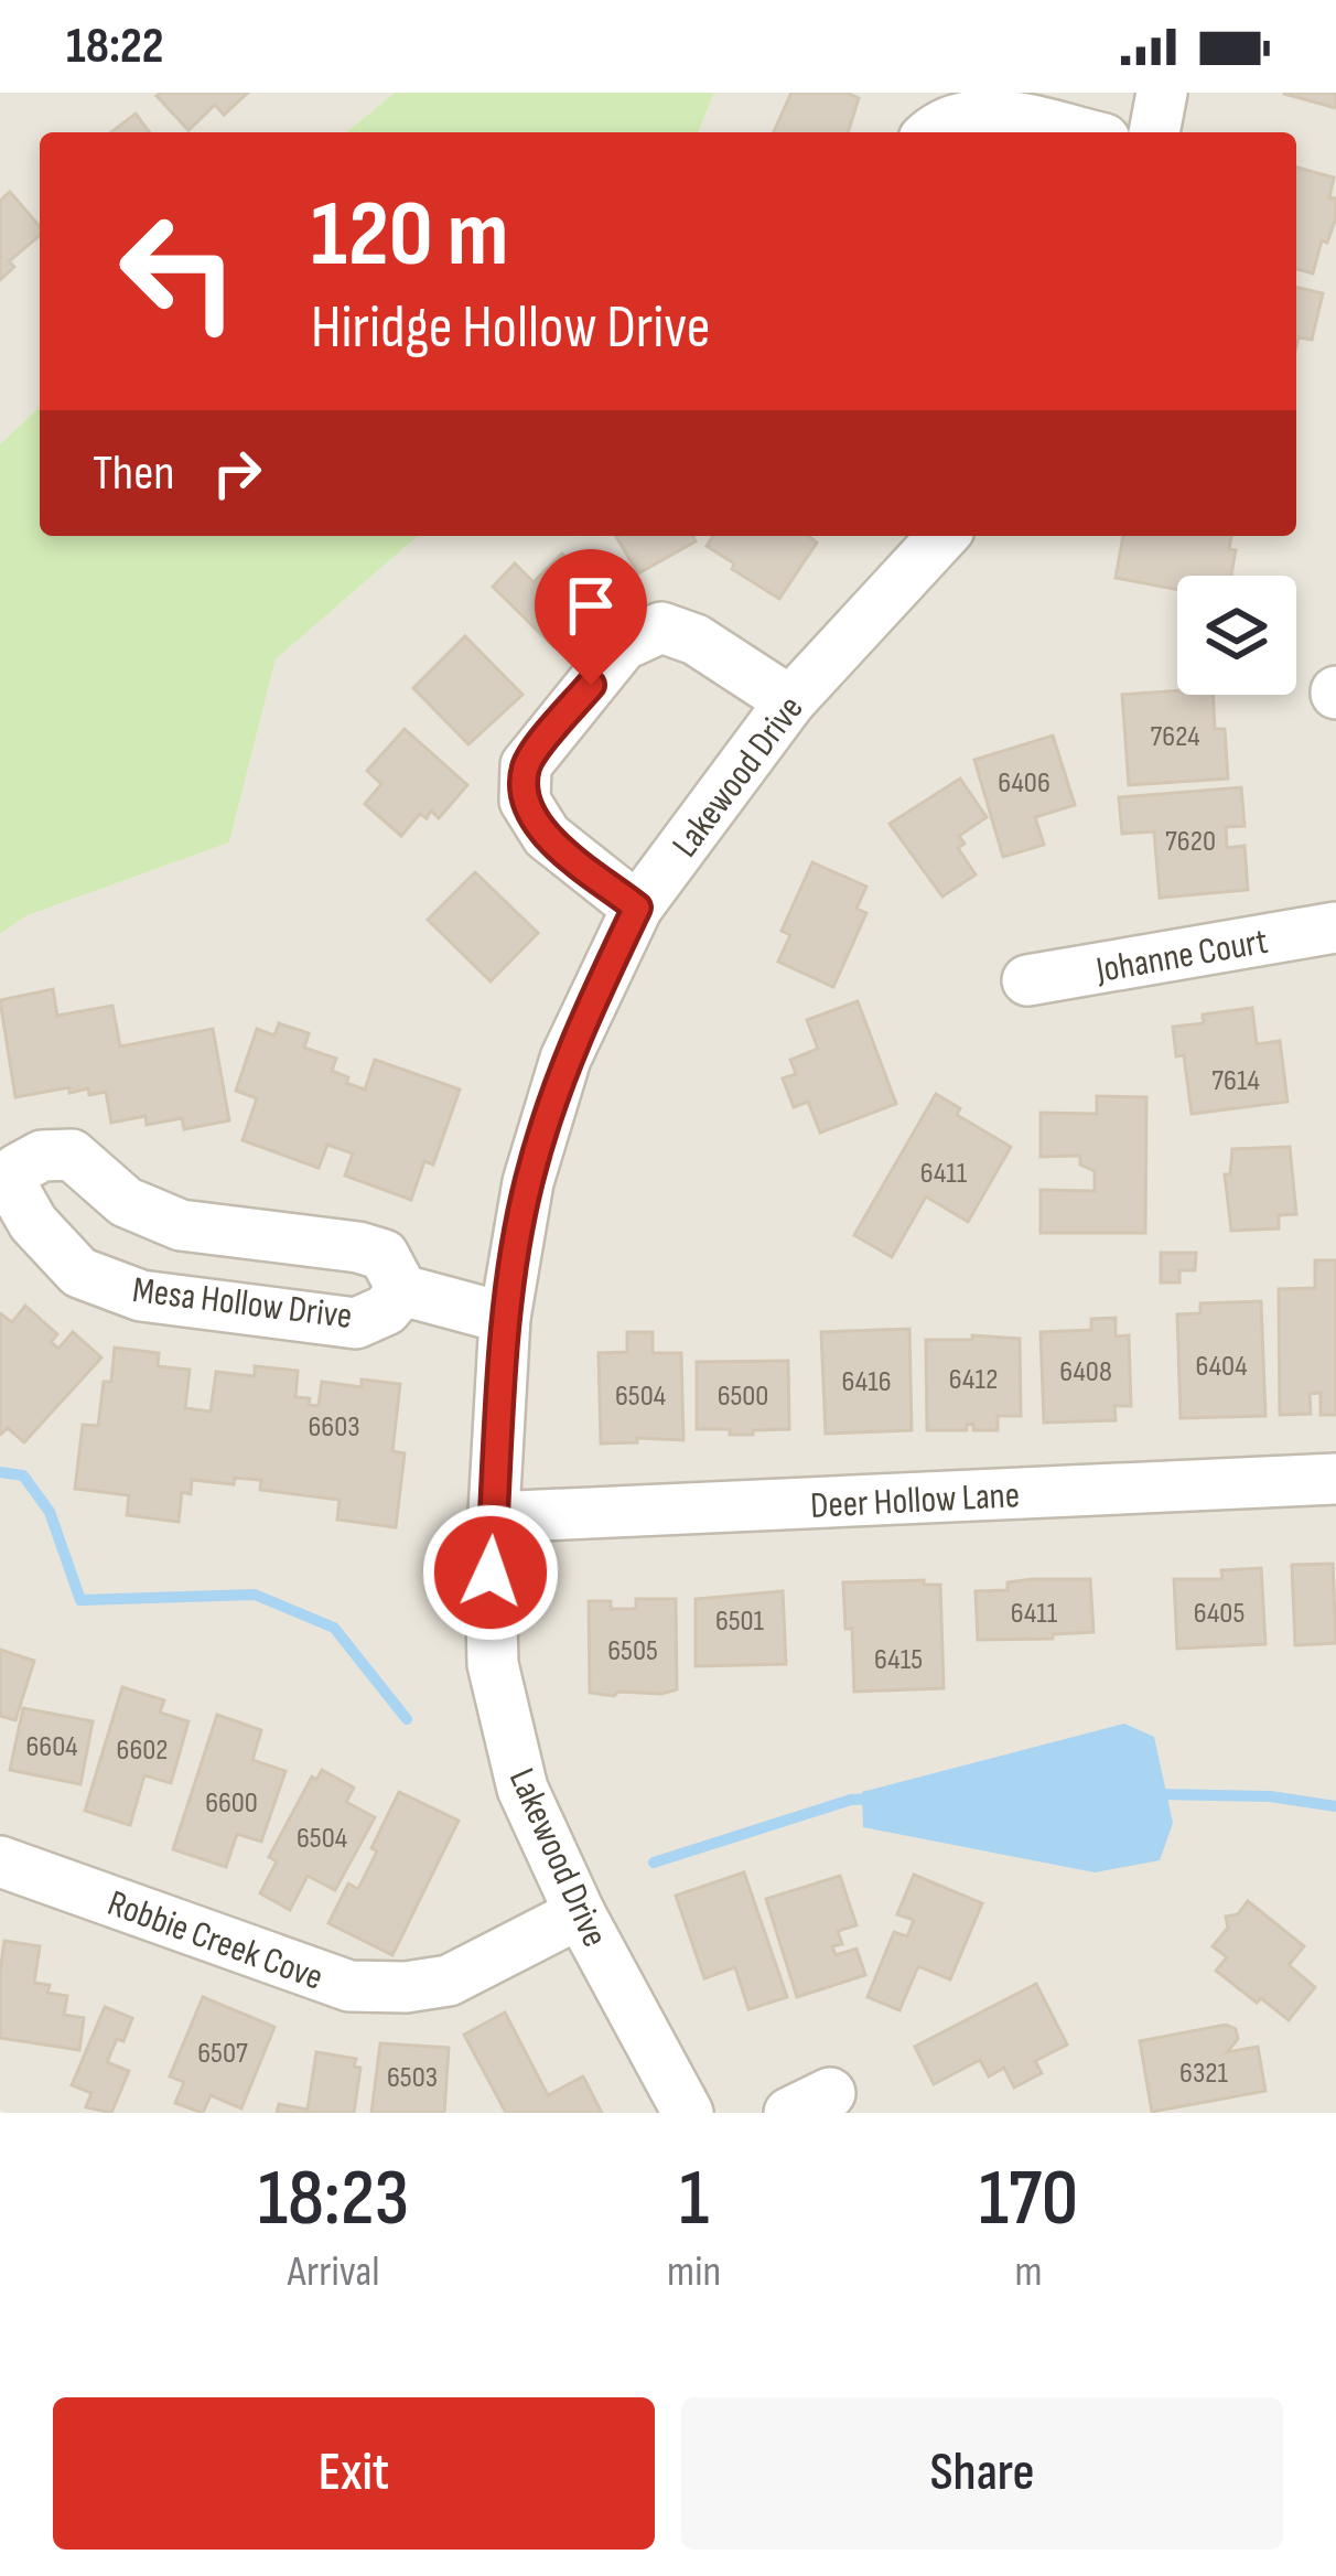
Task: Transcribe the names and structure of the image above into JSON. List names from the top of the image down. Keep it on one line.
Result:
{"streets":{"street":["Lakewood Drive","Johanne Court","Mesa Hollow Drive","Deer Hollow Lane","Robbie Creek Cove"]},"crossings":[["Lakewood Drive","Mesa Hollow Drive"],["Lakewood Drive","Deer Hollow Lane"],["Lakewood Drive","Robbie Creek Cove"]],"house_numbers":["7624","6406","7620","7614","6411","6404","6408","6412","6416","6504","6500","6603","6411","6405","6501","6505","6415","6604","6602","6600","6504","6507","6321","6503"],"page":{"status":"18:22","turn":["120 m","Hiridge Hollow Drive"],"then":"Then","eta":["18:23","Arrival","1","min","170","m"],"buttons":["Exit","Share"]}}
